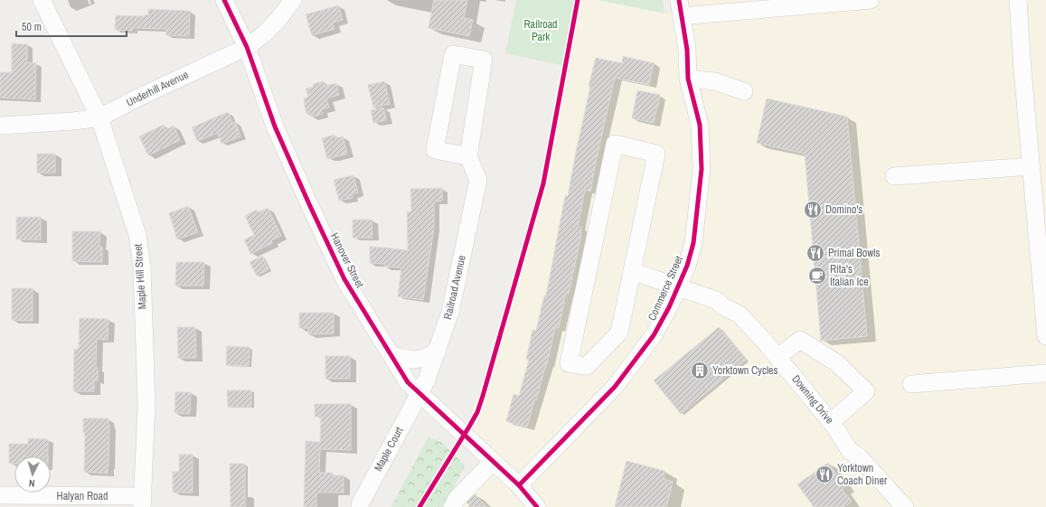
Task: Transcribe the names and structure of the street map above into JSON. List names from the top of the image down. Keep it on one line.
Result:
{"streets":{"street":["Underhill Avenue","Hanover Street","Maple Hill Street","Railroad Avenue","Commerce Street","Downing Drive","Maple Court","Halyan Road"]},"crossings":[["Underhill Avenue","Hanover Street"],["Underhill Avenue","Maple Hill Street"],["Hanover Street","Railroad Avenue"],["Hanover Street","Commerce Street"],["Hanover Street","Maple Court"],["Maple Hill Street","Halyan Road"],["Railroad Avenue","Maple Court"],["Commerce Street","Downing Drive"]],"parks":["Railroad Park"],"places":{"restaurant":["Domino's","Primal Bowls","Yorktown Coach Diner"],"cafe":["Rita's Italian Ice"],"building":["Yorktown Cycles"]},"scale_bar":"50 m","north":"bottom"}
